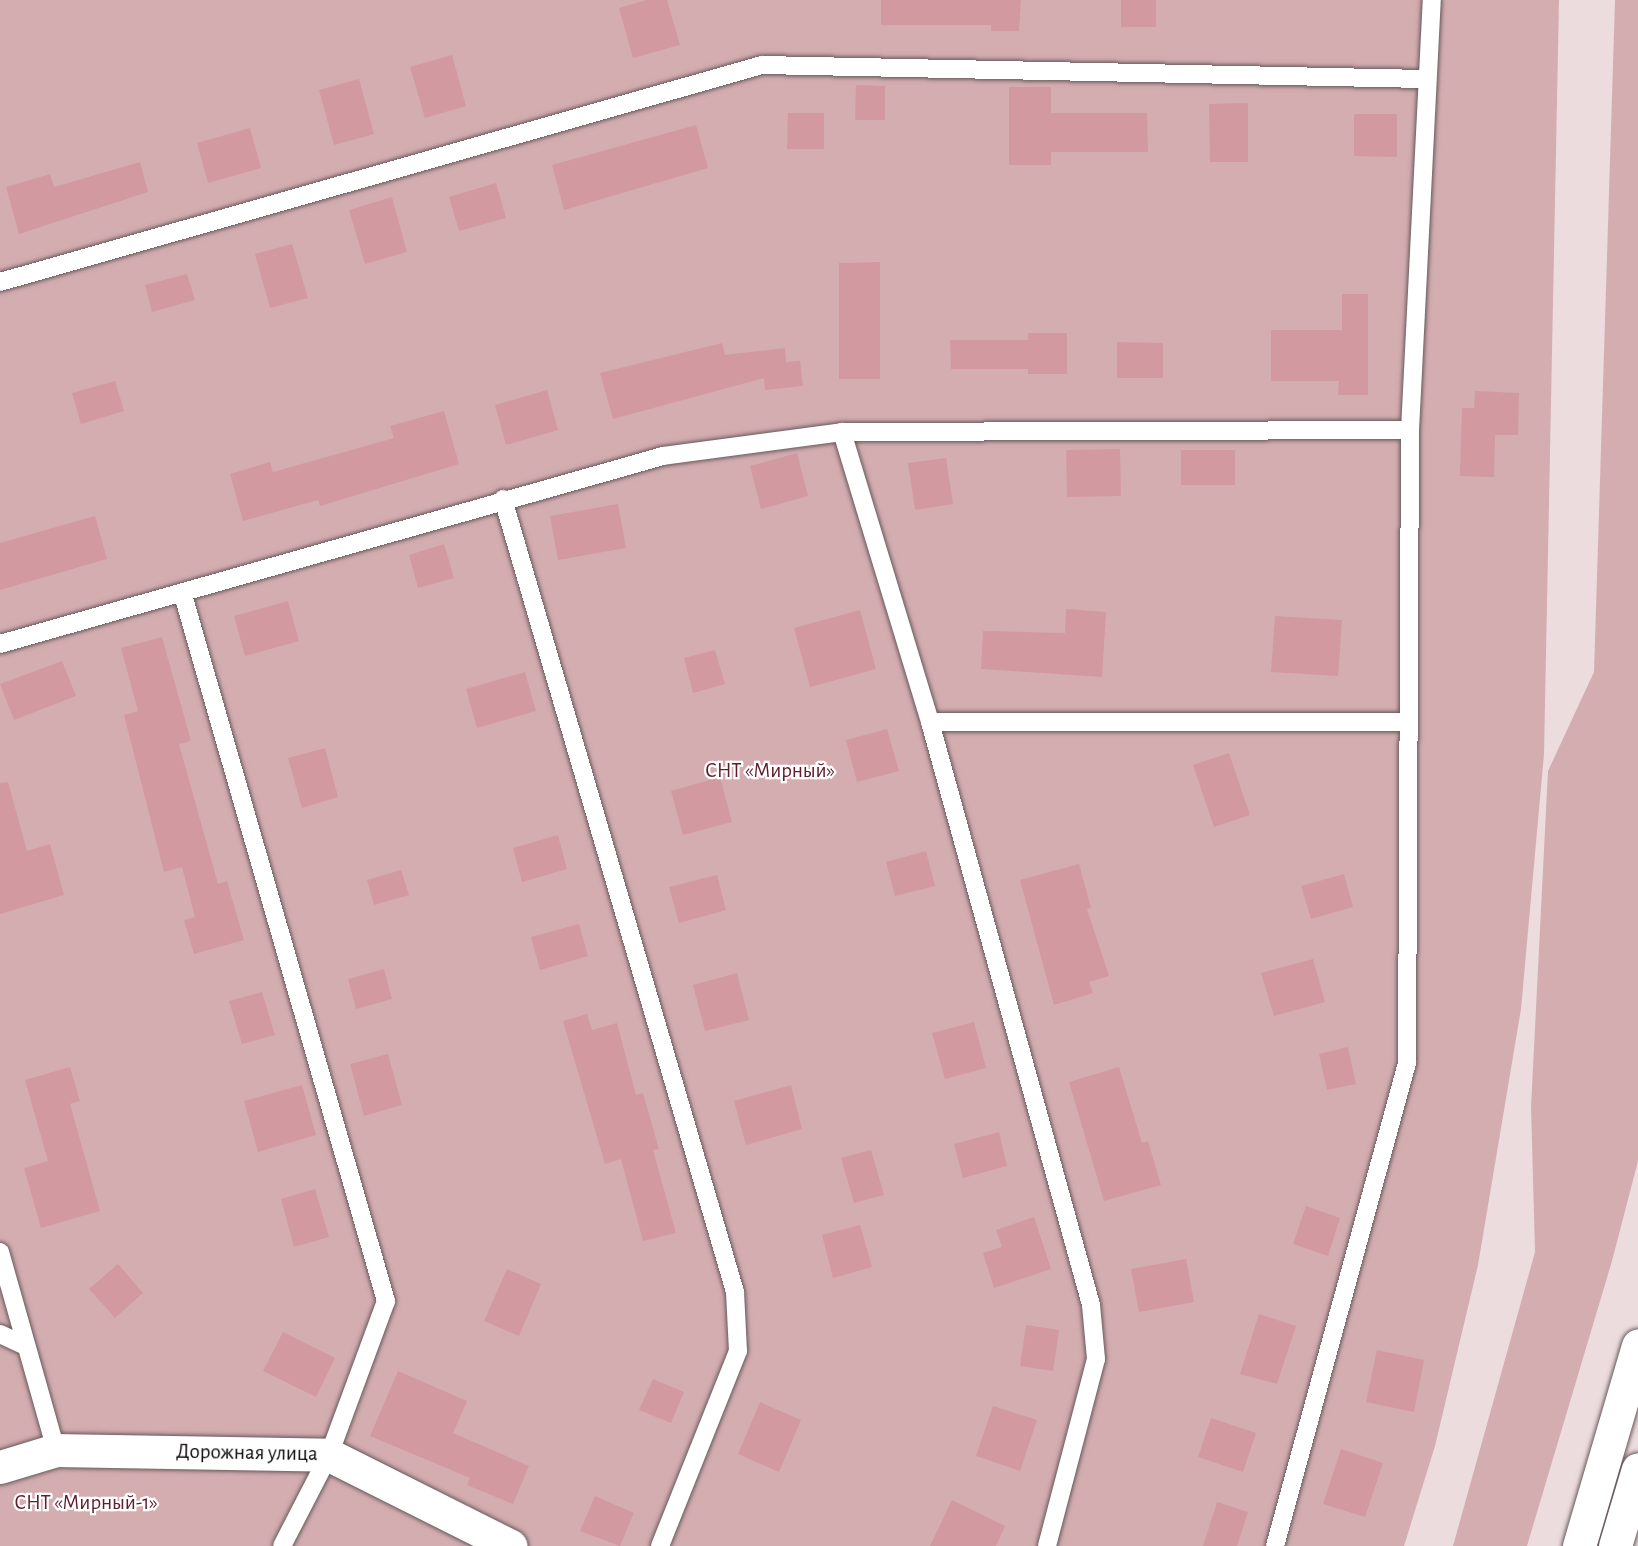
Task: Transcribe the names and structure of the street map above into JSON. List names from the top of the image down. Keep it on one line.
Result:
{"streets":{"street":["Дорожная улица"]},"parks":["СНТ «Мирный»","СНТ «Мирный-1»"]}
